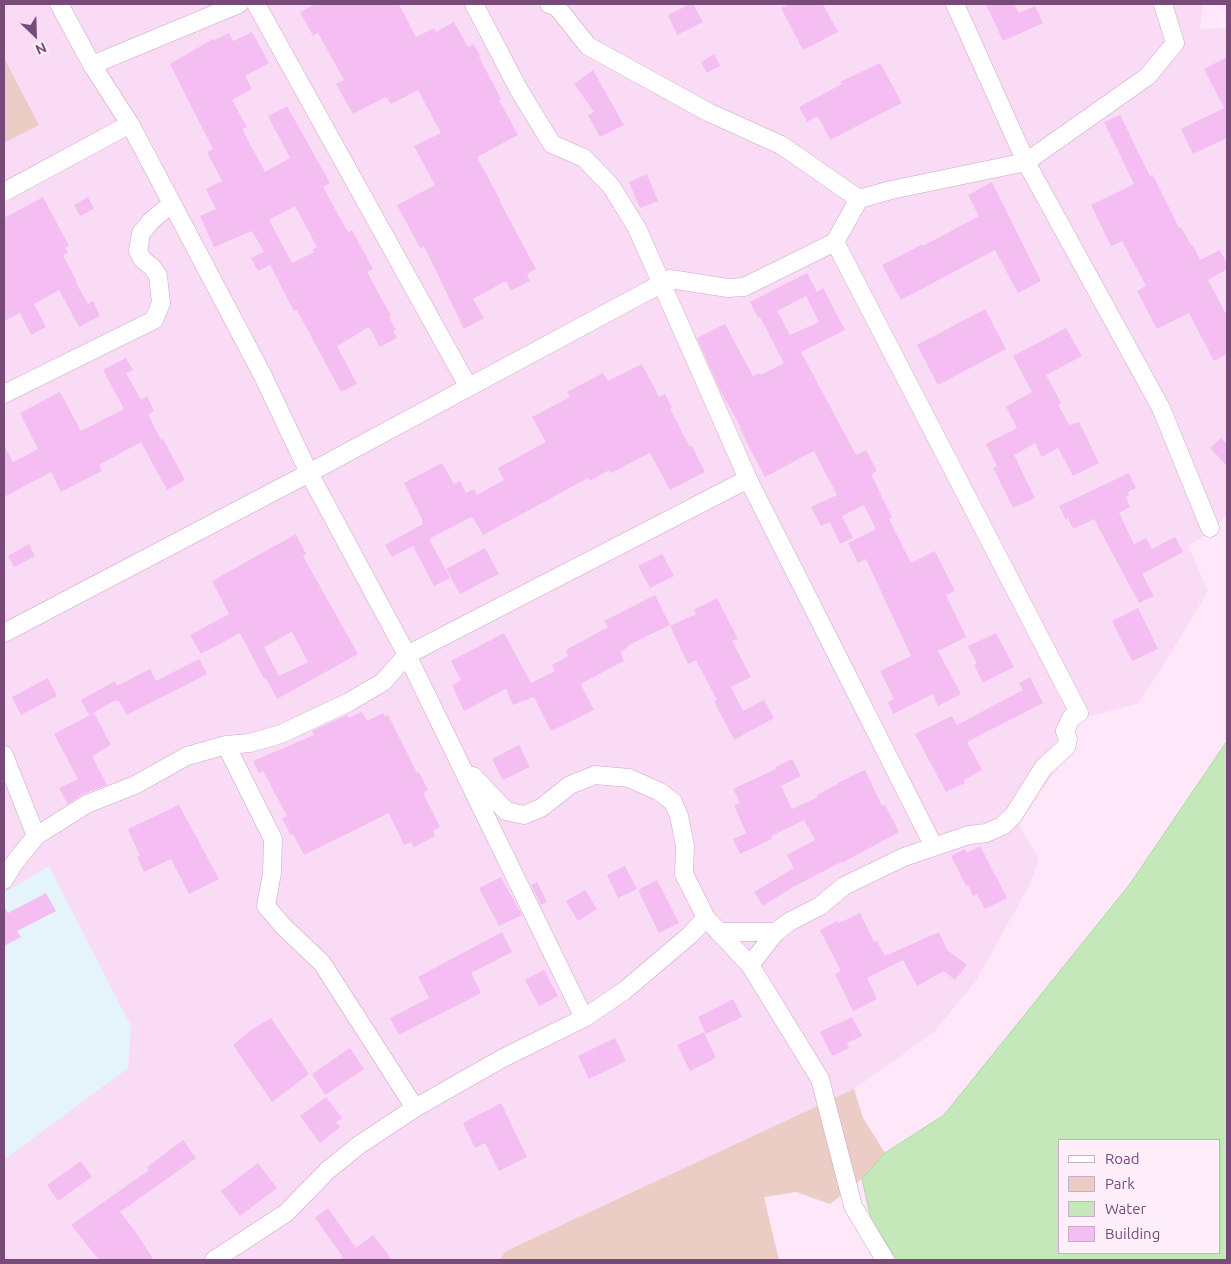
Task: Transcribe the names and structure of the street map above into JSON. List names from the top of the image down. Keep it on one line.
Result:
{"legend":["Road","Park","Water","Building"],"north":"bottom right"}
